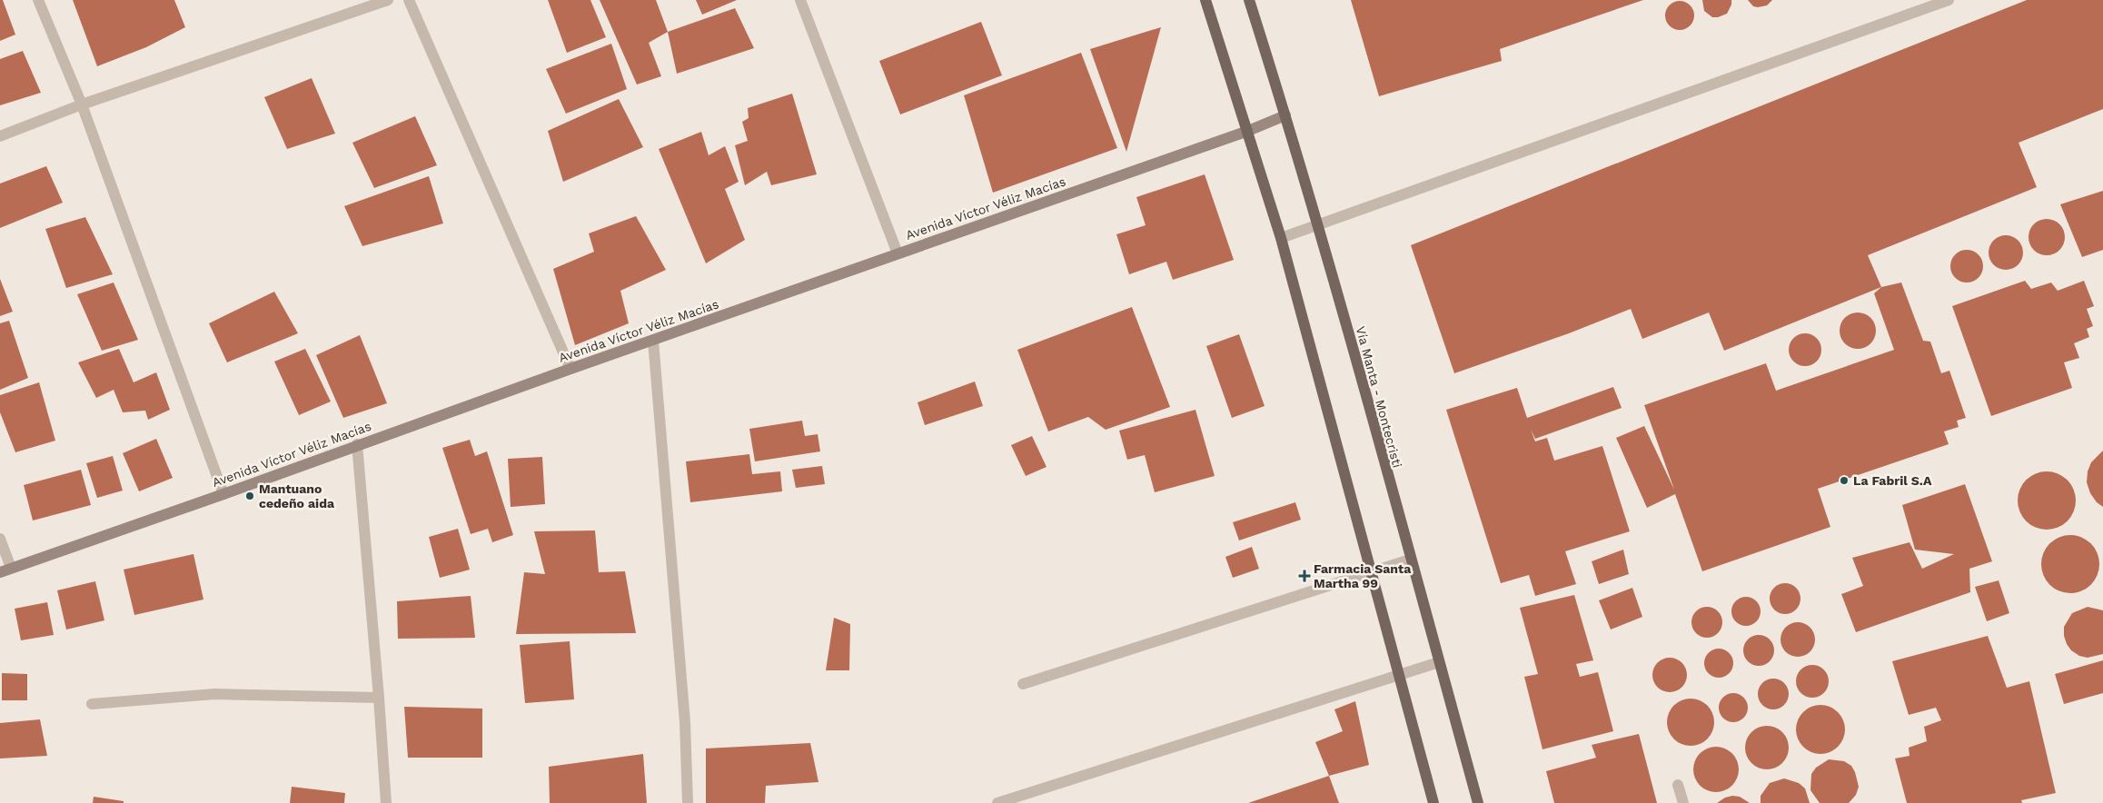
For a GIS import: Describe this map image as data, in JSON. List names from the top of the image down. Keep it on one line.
{"streets":{"main road":["Vía Manta - Montecristi"],"street":["Avenida Víctor Véliz Macías"]},"crossings":[["Avenida Víctor Véliz Macías","Vía Manta - Montecristi"]],"places":{"other":["La Fabril S.A","Mantuano cedeño aida"],"health":["Farmacia Santa Martha 99"]}}
